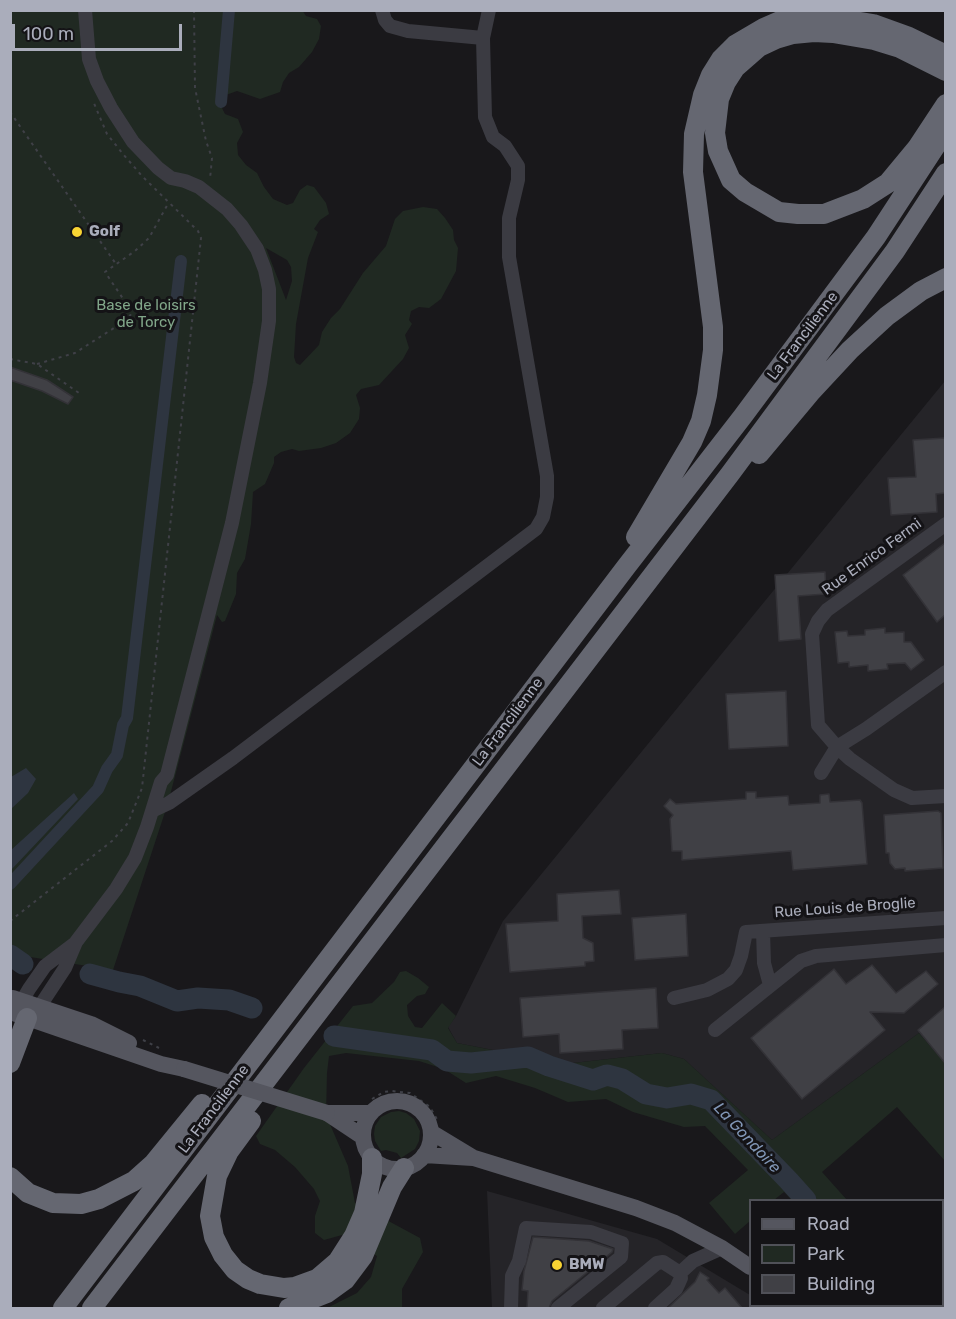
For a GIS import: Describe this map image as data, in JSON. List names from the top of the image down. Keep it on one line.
{"streets":{"highway":["La Francilienne"],"street":["Rue Enrico Fermi","Rue Louis de Broglie"]},"water":["La Gondoire"],"parks":["Base de loisirs de Torcy"],"places":["Golf","BMW"],"legend":["Road","Park","Building"],"scale_bar":"100 m"}
